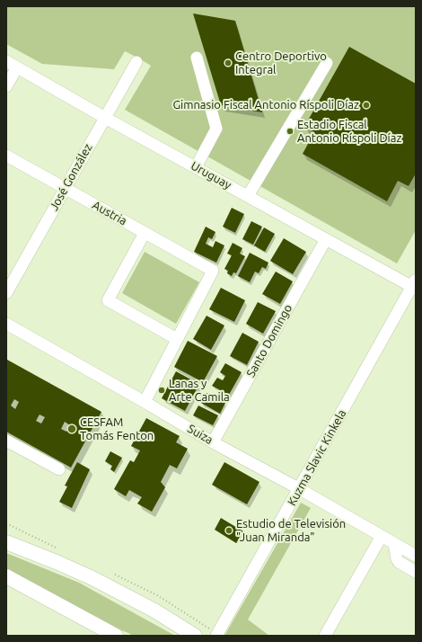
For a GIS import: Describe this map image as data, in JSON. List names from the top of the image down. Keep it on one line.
{"streets":{"street":["Uruguay","José González","Austria","Santo Domingo","Suiza","Kuzma Slavic Kinkela"]},"crossings":[["Uruguay","José González"],["Uruguay","Santo Domingo"],["Uruguay","Kuzma Slavic Kinkela"],["José González","Austria"],["Santo Domingo","Suiza"],["Suiza","Kuzma Slavic Kinkela"]],"places":["Centro Deportivo Integral","Gimnasio Fiscal Antonio Ríspoli Díaz","Estadio Fiscal Antonio Ríspoli Díaz","Lanas y Arte Camila","CESFAM Tomás Fenton","Estudio de Televisión \"Juan Miranda\""]}
